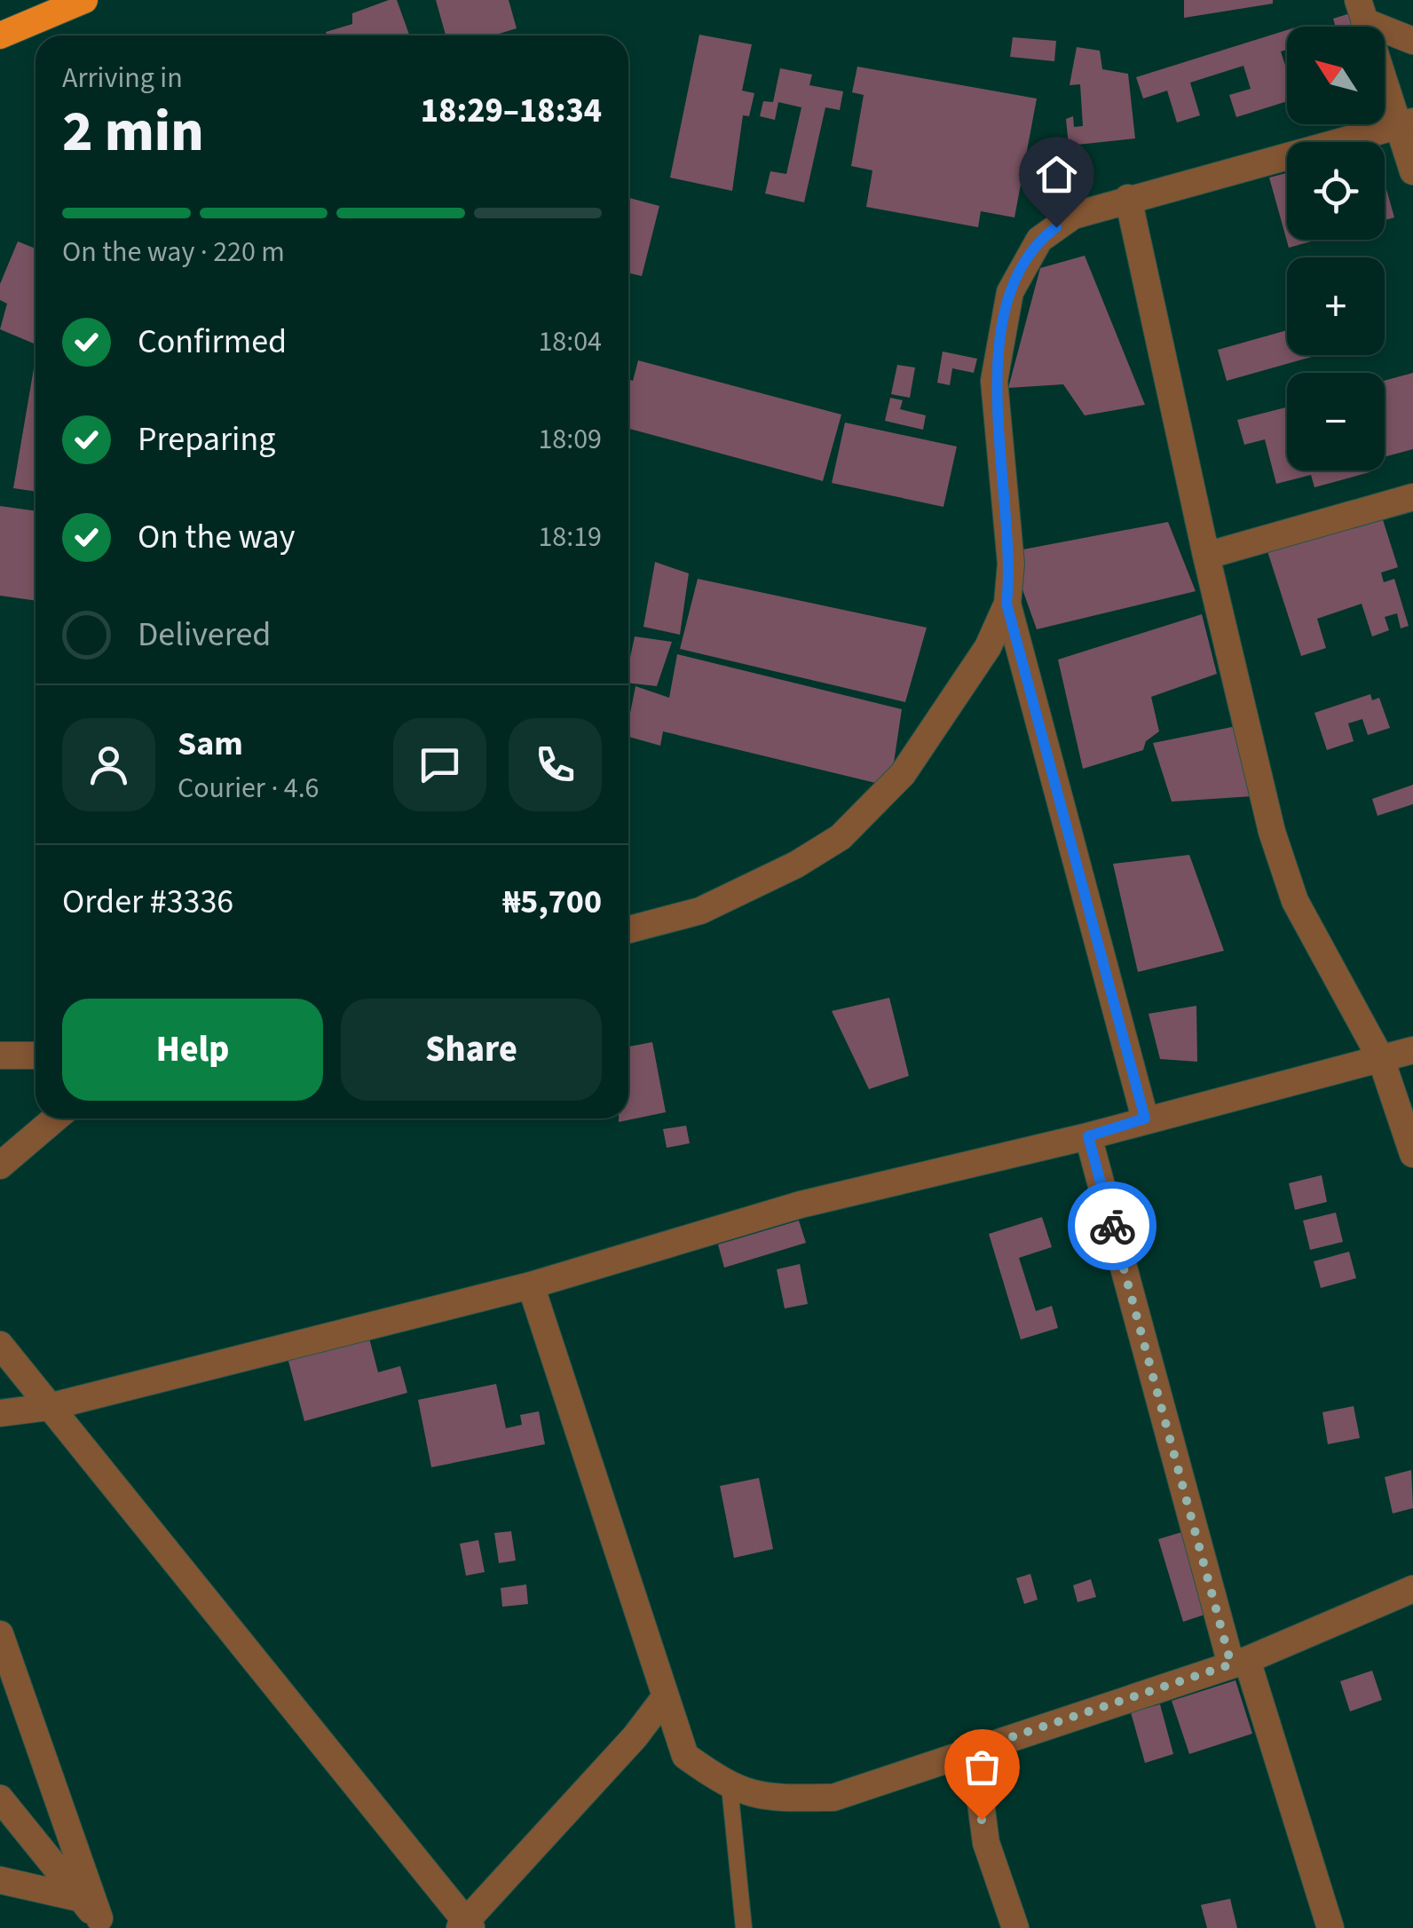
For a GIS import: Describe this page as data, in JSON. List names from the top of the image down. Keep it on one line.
{"north":"top left","page":{"map_buttons":["+","−"],"heading":["2 min","Arriving in","18:29–18:34"],"panel":["Sam","Courier · 4.6","Order #3336","₦5,700"],"bar":"On the way · 220 m","list":[["Confirmed","18:04"],["Preparing","18:09"],["On the way","18:19"],"Delivered"],"buttons":["Help","Share"]}}
